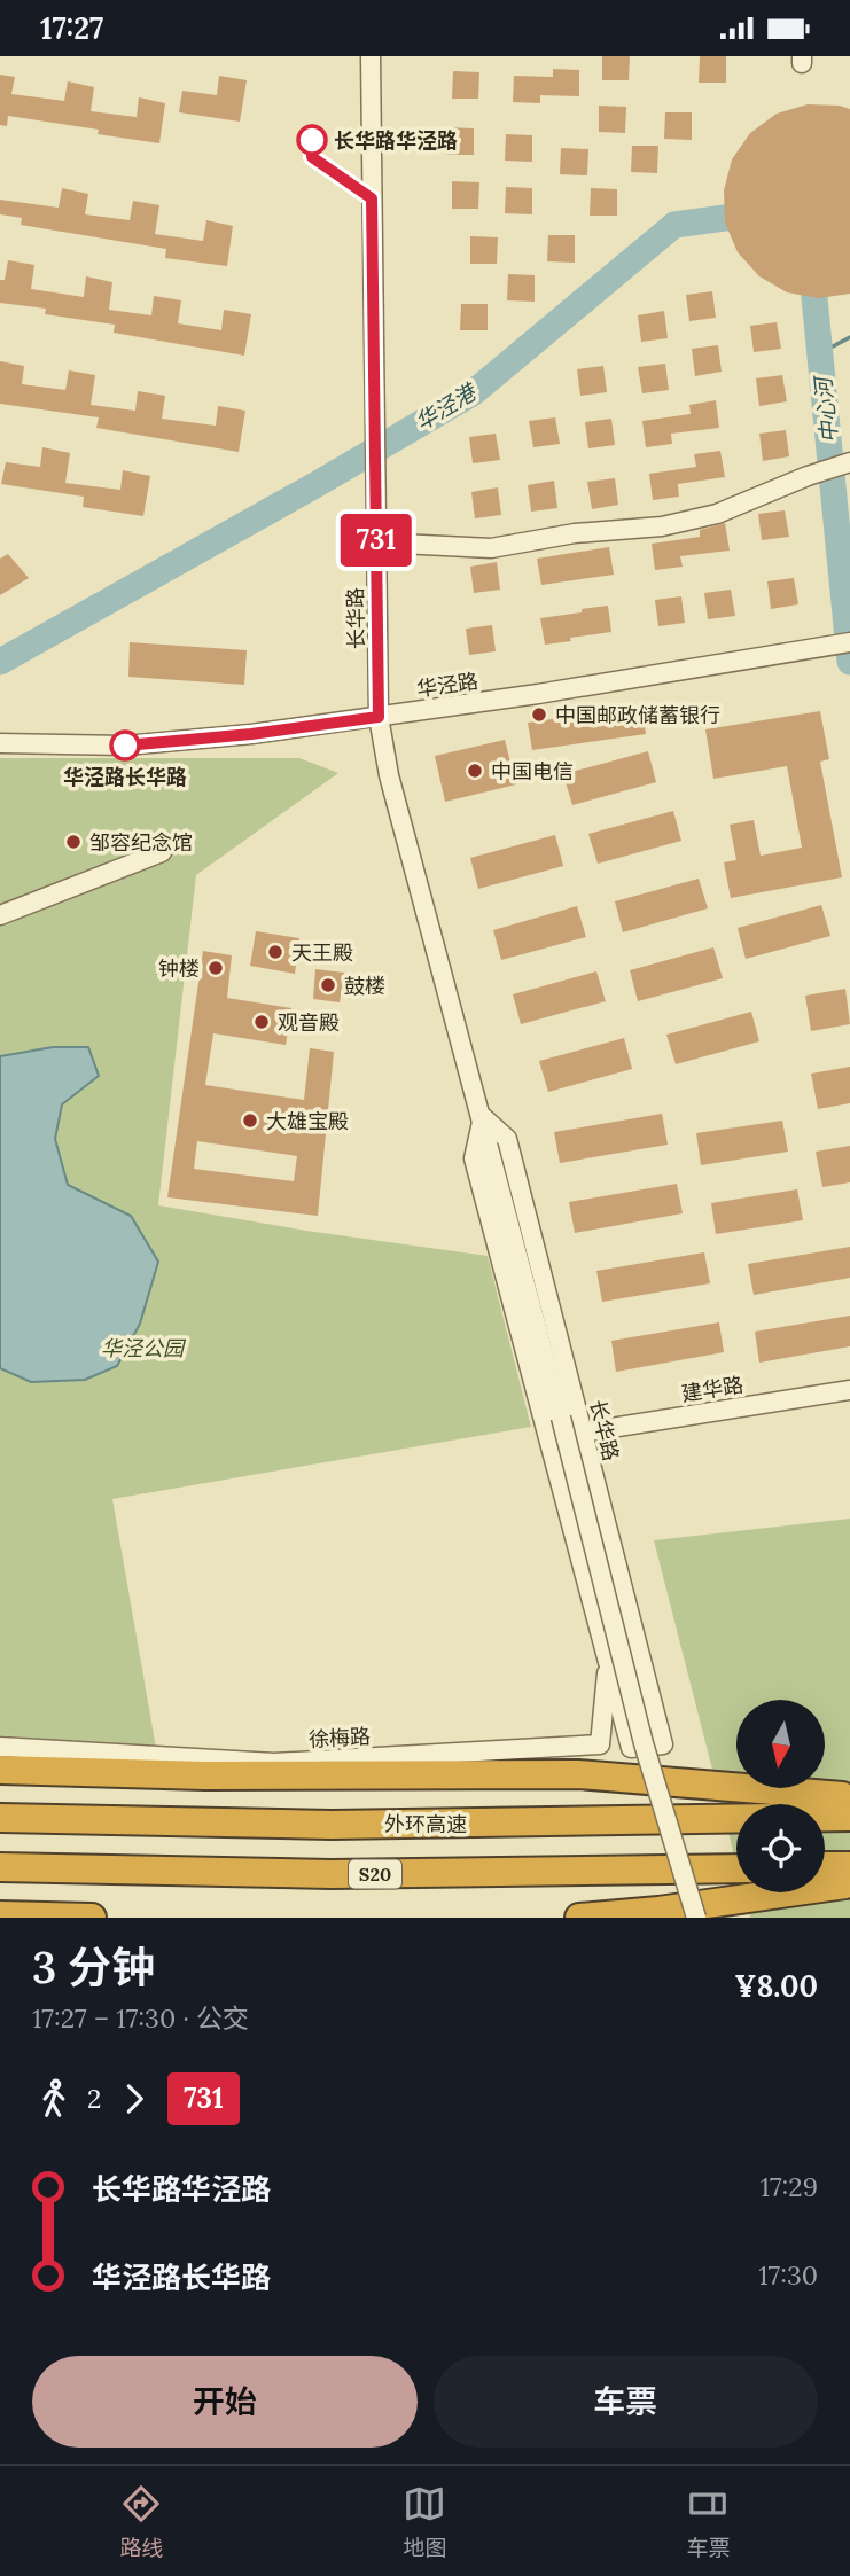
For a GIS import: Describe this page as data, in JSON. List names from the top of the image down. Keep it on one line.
{"streets":{"highway":["外环高速","S20"],"street":["长华路","华泾路","建华路","徐梅路"]},"crossings":[["长华路","华泾路"],["长华路","建华路"],["长华路","徐梅路"]],"water":["华泾港","中心河"],"parks":["华泾公园"],"places":["长华路华泾路","中国邮政储蓄银行","华泾路长华路","中国电信","邹容纪念馆","天王殿","钟楼","鼓楼","观音殿","大雄宝殿"],"lines":["bus line 731"],"north":"bottom","page":{"status":"17:27","on_map":"731","heading":["3 分钟","17:27 – 17:30 · 公交","¥8.00"],"legs":["2","731"],"list":[{"name":"长华路华泾路","value":"17:29"},{"name":"华泾路长华路","value":"17:30"}],"buttons":["开始","车票"],"tabs":["路线","地图","车票"]}}
